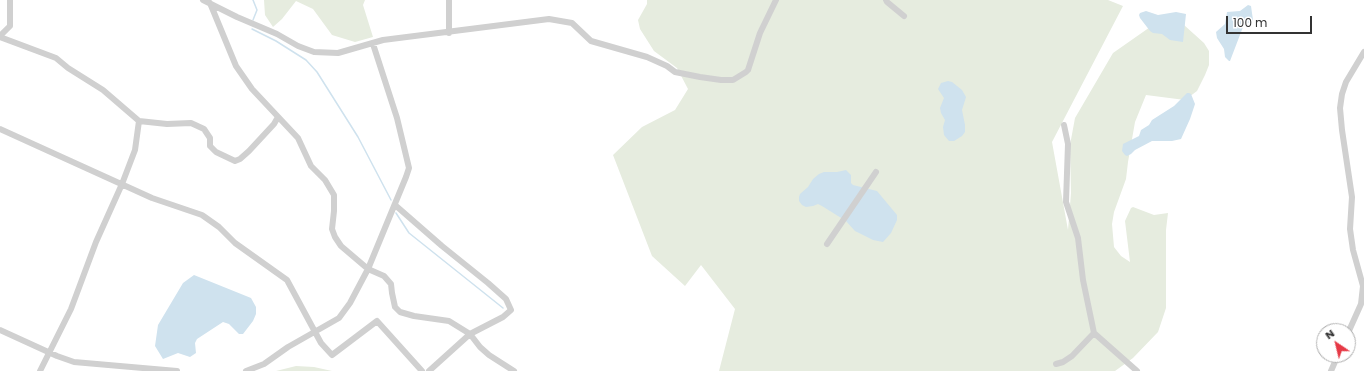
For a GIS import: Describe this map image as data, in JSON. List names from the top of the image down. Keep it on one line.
{"scale_bar":"100 m","north":"top left"}
